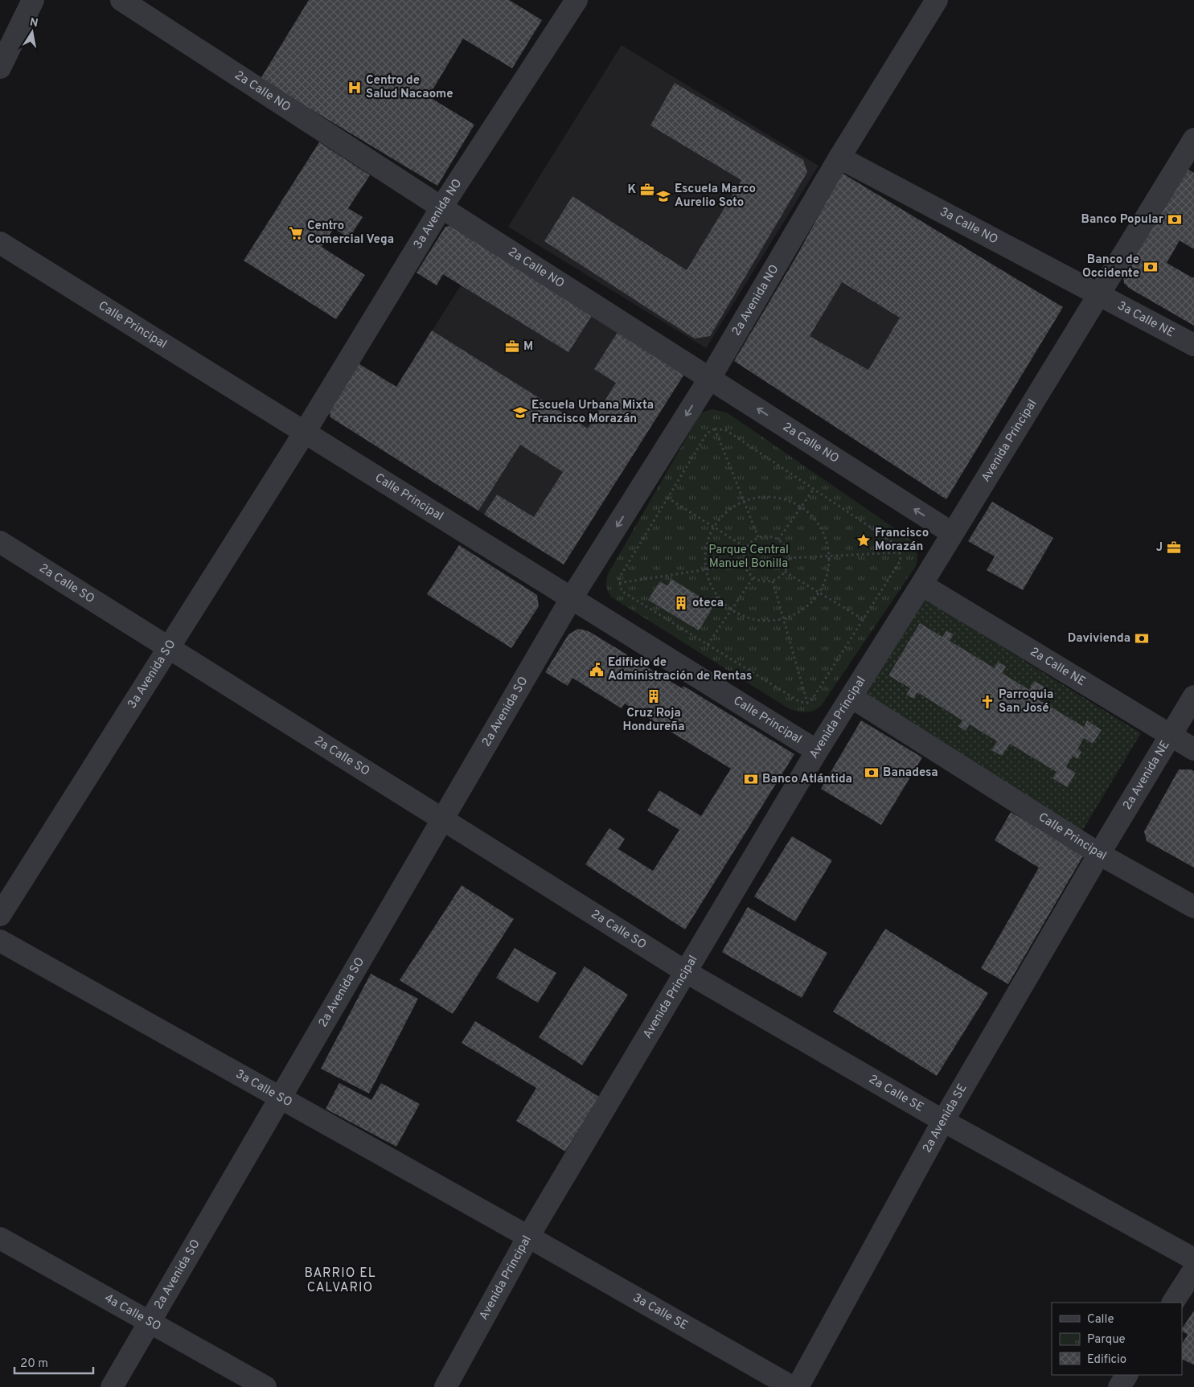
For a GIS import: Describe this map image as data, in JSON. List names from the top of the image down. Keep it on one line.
{"streets":{"street":["2a Calle NO","3a Avenida NO","3a Calle NO","2a Avenida NO","3a Calle NE","Calle Principal","Avenida Principal","2a Calle SO","2a Calle NE","3a Avenida SO","2a Avenida SO","2a Avenida NE","3a Calle SO","2a Calle SE","2a Avenida SE","4a Calle SO","3a Calle SE"]},"crossings":[["2a Calle NO","3a Avenida NO"],["2a Calle NO","2a Avenida NO"],["2a Calle NO","Avenida Principal"],["3a Avenida NO","Calle Principal"],["3a Avenida NO","3a Avenida SO"],["3a Calle NO","2a Avenida NO"],["3a Calle NO","3a Calle NE"],["3a Calle NO","Avenida Principal"],["2a Avenida NO","Calle Principal"],["2a Avenida NO","2a Avenida SO"],["3a Calle NE","Avenida Principal"],["Calle Principal","Avenida Principal"],["Calle Principal","3a Avenida SO"],["Calle Principal","2a Avenida SO"],["Calle Principal","2a Avenida NE"],["Calle Principal","2a Avenida SE"],["Avenida Principal","2a Calle SO"],["Avenida Principal","2a Calle NE"],["Avenida Principal","3a Calle SO"],["Avenida Principal","2a Calle SE"],["Avenida Principal","3a Calle SE"],["2a Calle SO","3a Avenida SO"],["2a Calle SO","2a Avenida SO"],["2a Calle SO","2a Calle SE"],["2a Calle NE","2a Avenida NE"],["2a Avenida SO","3a Calle SO"],["2a Avenida SO","4a Calle SO"],["2a Avenida NE","2a Avenida SE"],["3a Calle SO","3a Calle SE"],["2a Calle SE","2a Avenida SE"]],"one_way":["2a Avenida NO"],"districts":["BARRIO EL CALVARIO"],"parks":["Parque Central Manuel Bonilla"],"places":{"hospital":["Centro de Salud Nacaome"],"office":["K","M","J"],"school or university":["Escuela Marco Aurelio Soto","Escuela Urbana Mixta Francisco Morazán"],"bank":["Banco Popular","Banco de Occidente","Davivienda","Banadesa","Banco Atlántida"],"supermarket":["Centro Comercial Vega"],"place":["Francisco Morazán"],"building":["oteca","Cruz Roja Hondureña"],"public building":["Edificio de Administración de Rentas"],"church":["Parroquia San José"]},"legend":["Calle","Parque","Edificio"],"scale_bar":"20 m","north":"top"}
